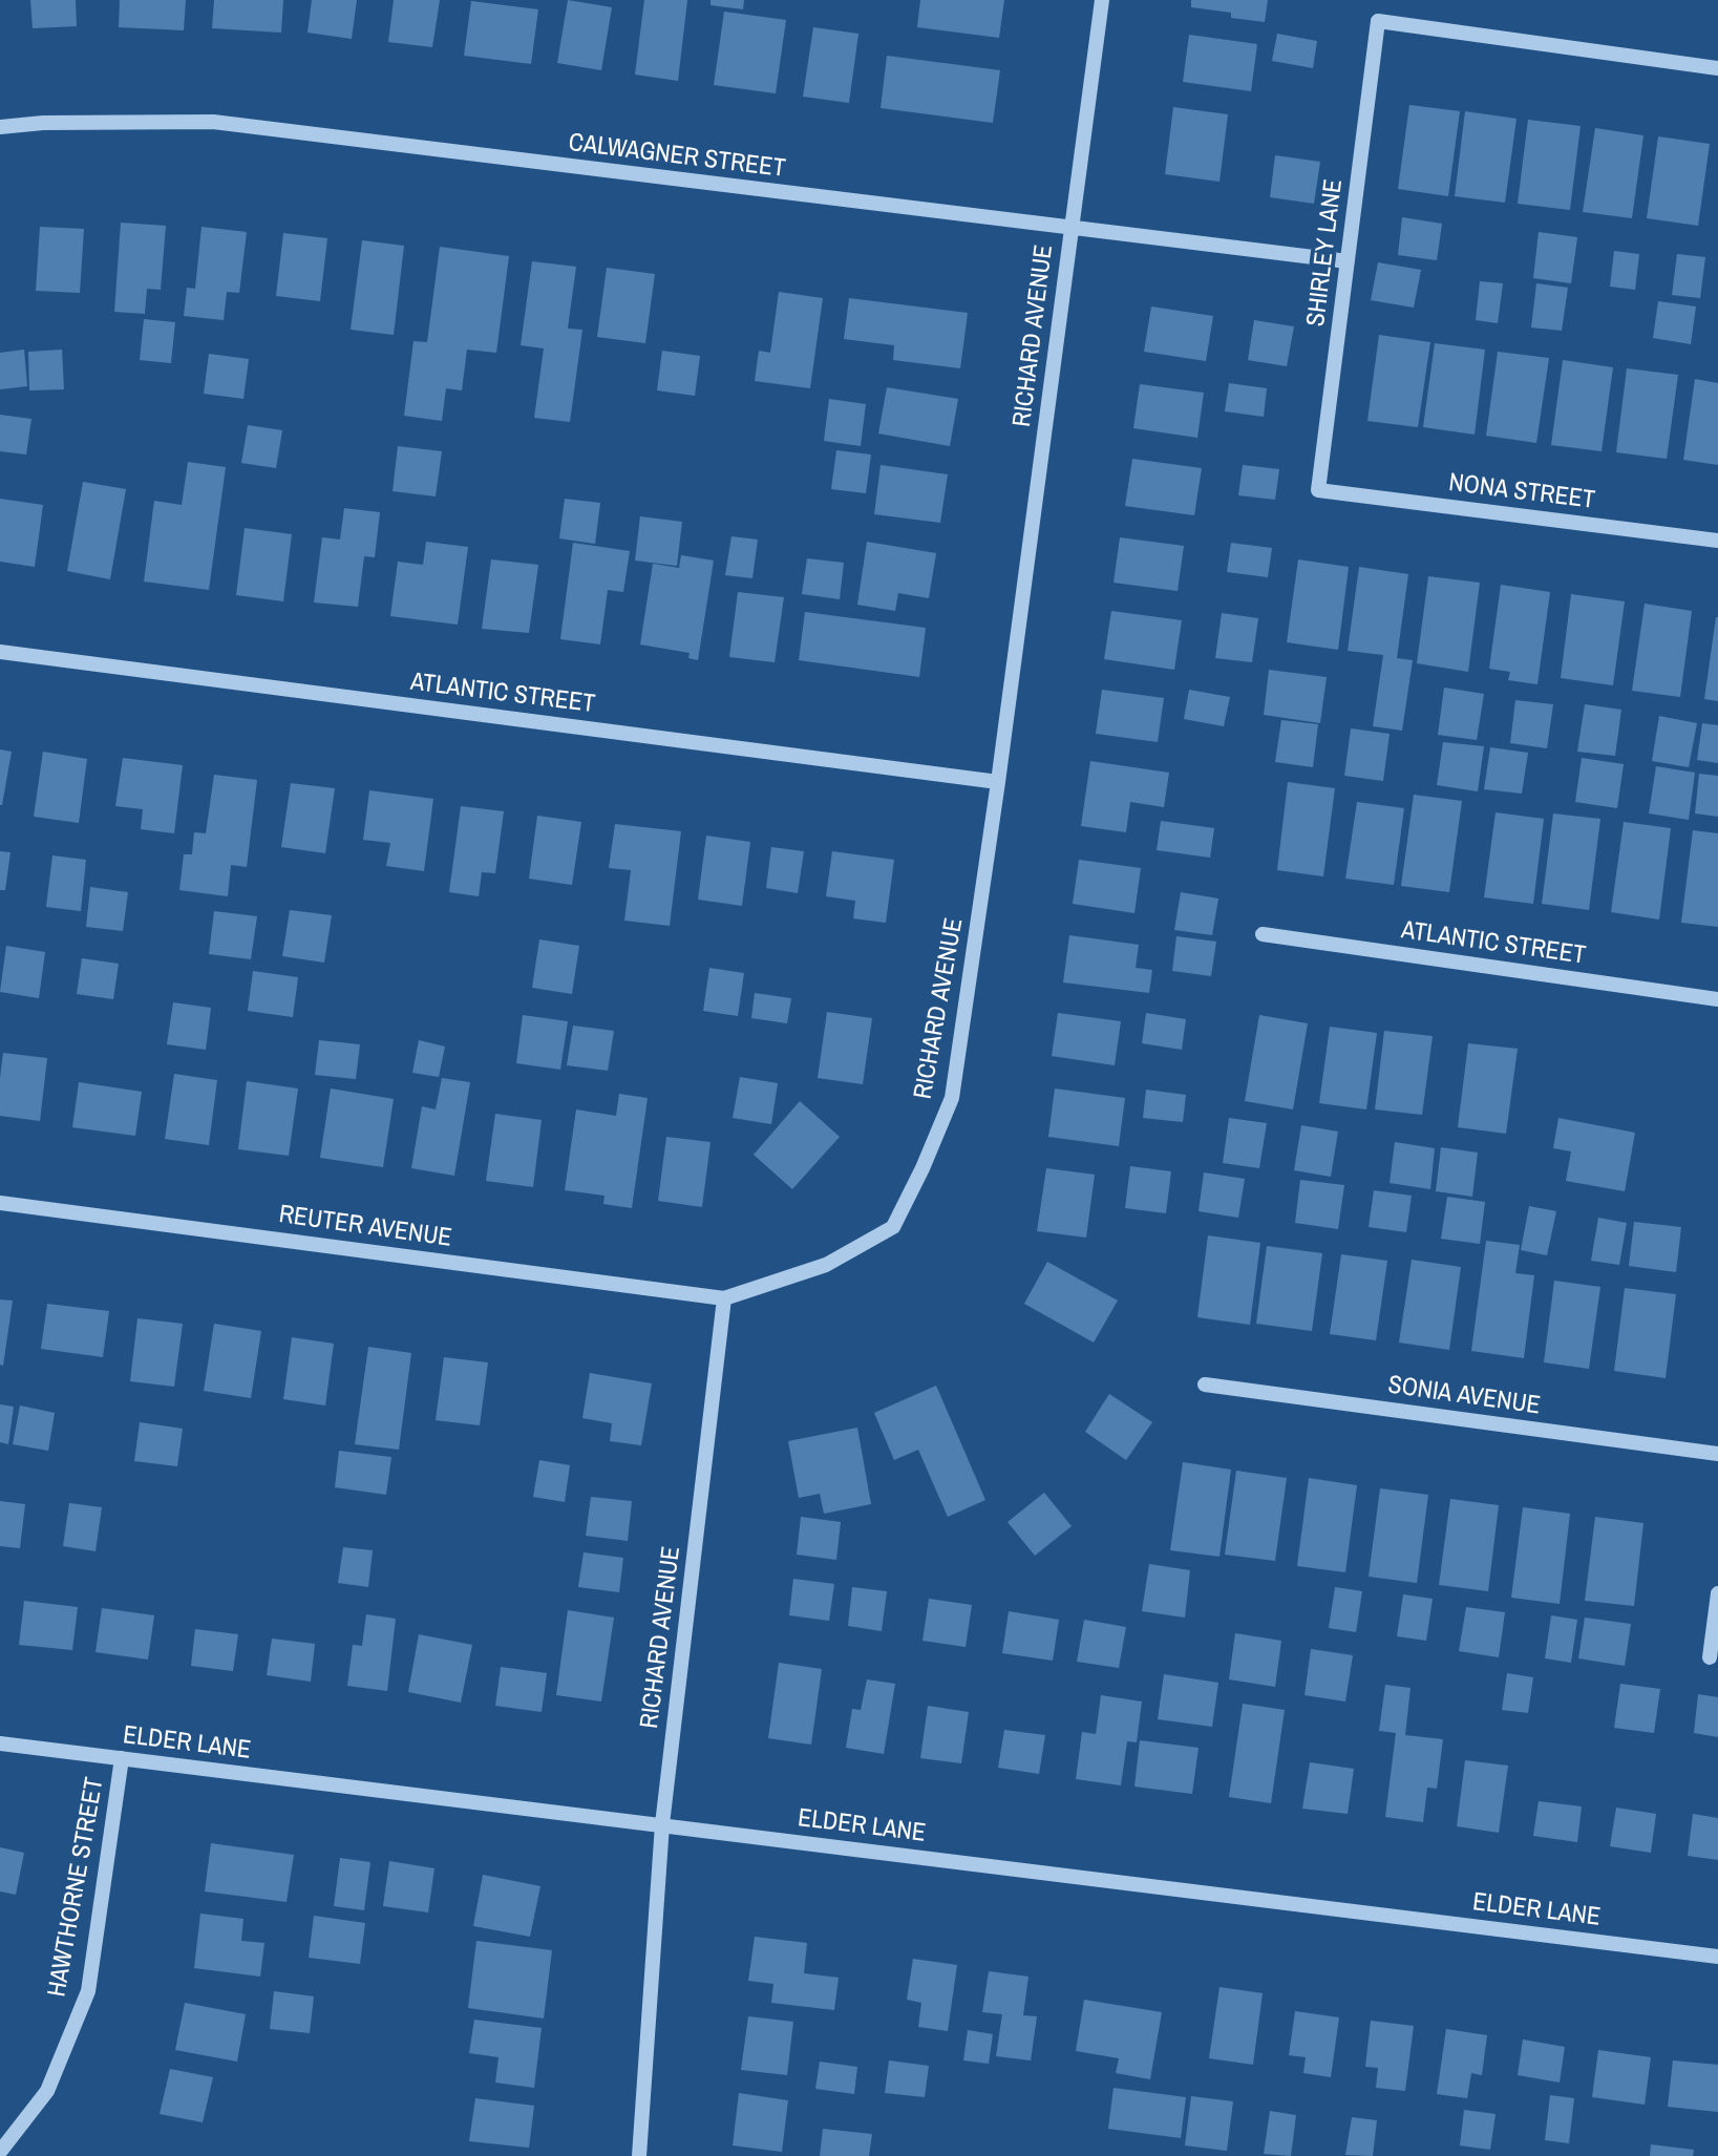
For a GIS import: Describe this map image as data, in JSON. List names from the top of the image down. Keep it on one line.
{"streets":{"street":["CALWAGNER STREET","SHIRLEY LANE","RICHARD AVENUE","NONA STREET","ATLANTIC STREET","REUTER AVENUE","SONIA AVENUE","ELDER LANE","HAWTHORNE STREET"]},"crossings":[["CALWAGNER STREET","SHIRLEY LANE"],["CALWAGNER STREET","RICHARD AVENUE"],["SHIRLEY LANE","NONA STREET"],["RICHARD AVENUE","ATLANTIC STREET"],["RICHARD AVENUE","REUTER AVENUE"],["RICHARD AVENUE","ELDER LANE"],["ELDER LANE","HAWTHORNE STREET"]]}
